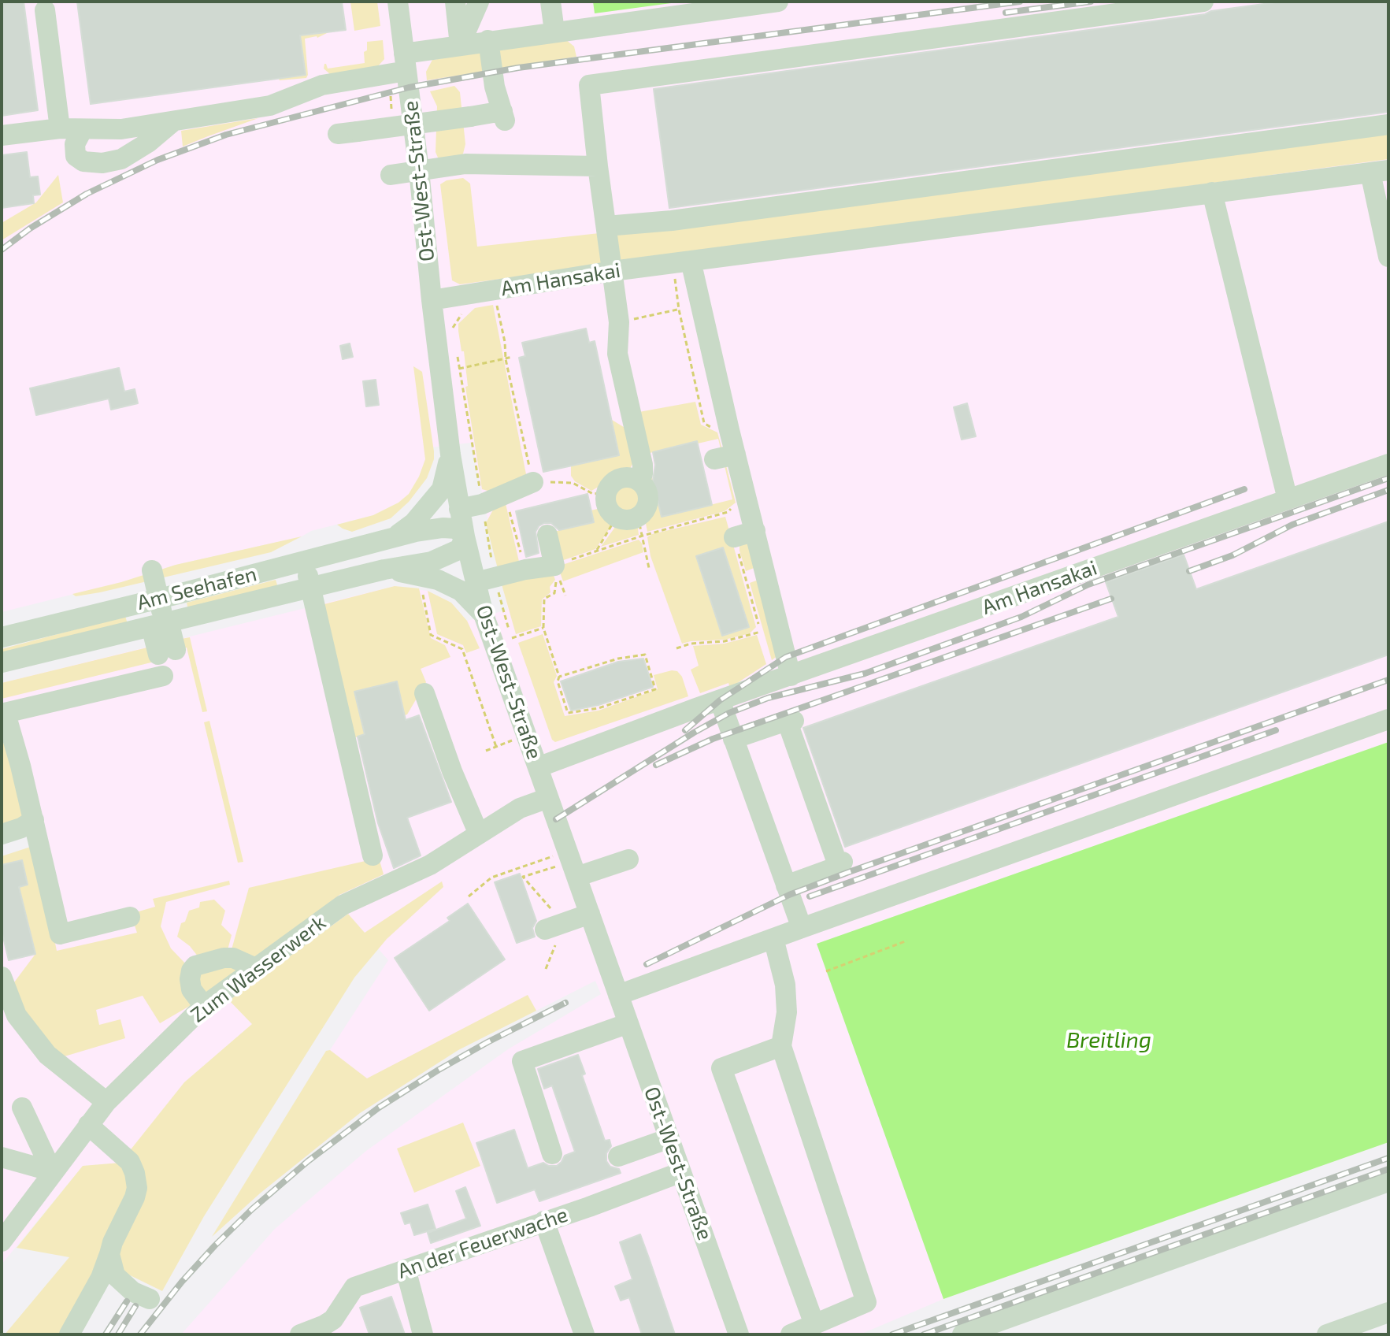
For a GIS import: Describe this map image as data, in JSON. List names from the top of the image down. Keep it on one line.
{"streets":{"street":["Ost-West-Straße","Am Hansakai","Am Seehafen","Zum Wasserwerk","An der Feuerwache"]},"crossings":[["Ost-West-Straße","Am Hansakai"],["Ost-West-Straße","Am Seehafen"],["Ost-West-Straße","Zum Wasserwerk"],["Ost-West-Straße","An der Feuerwache"]],"water":["Breitling"]}
